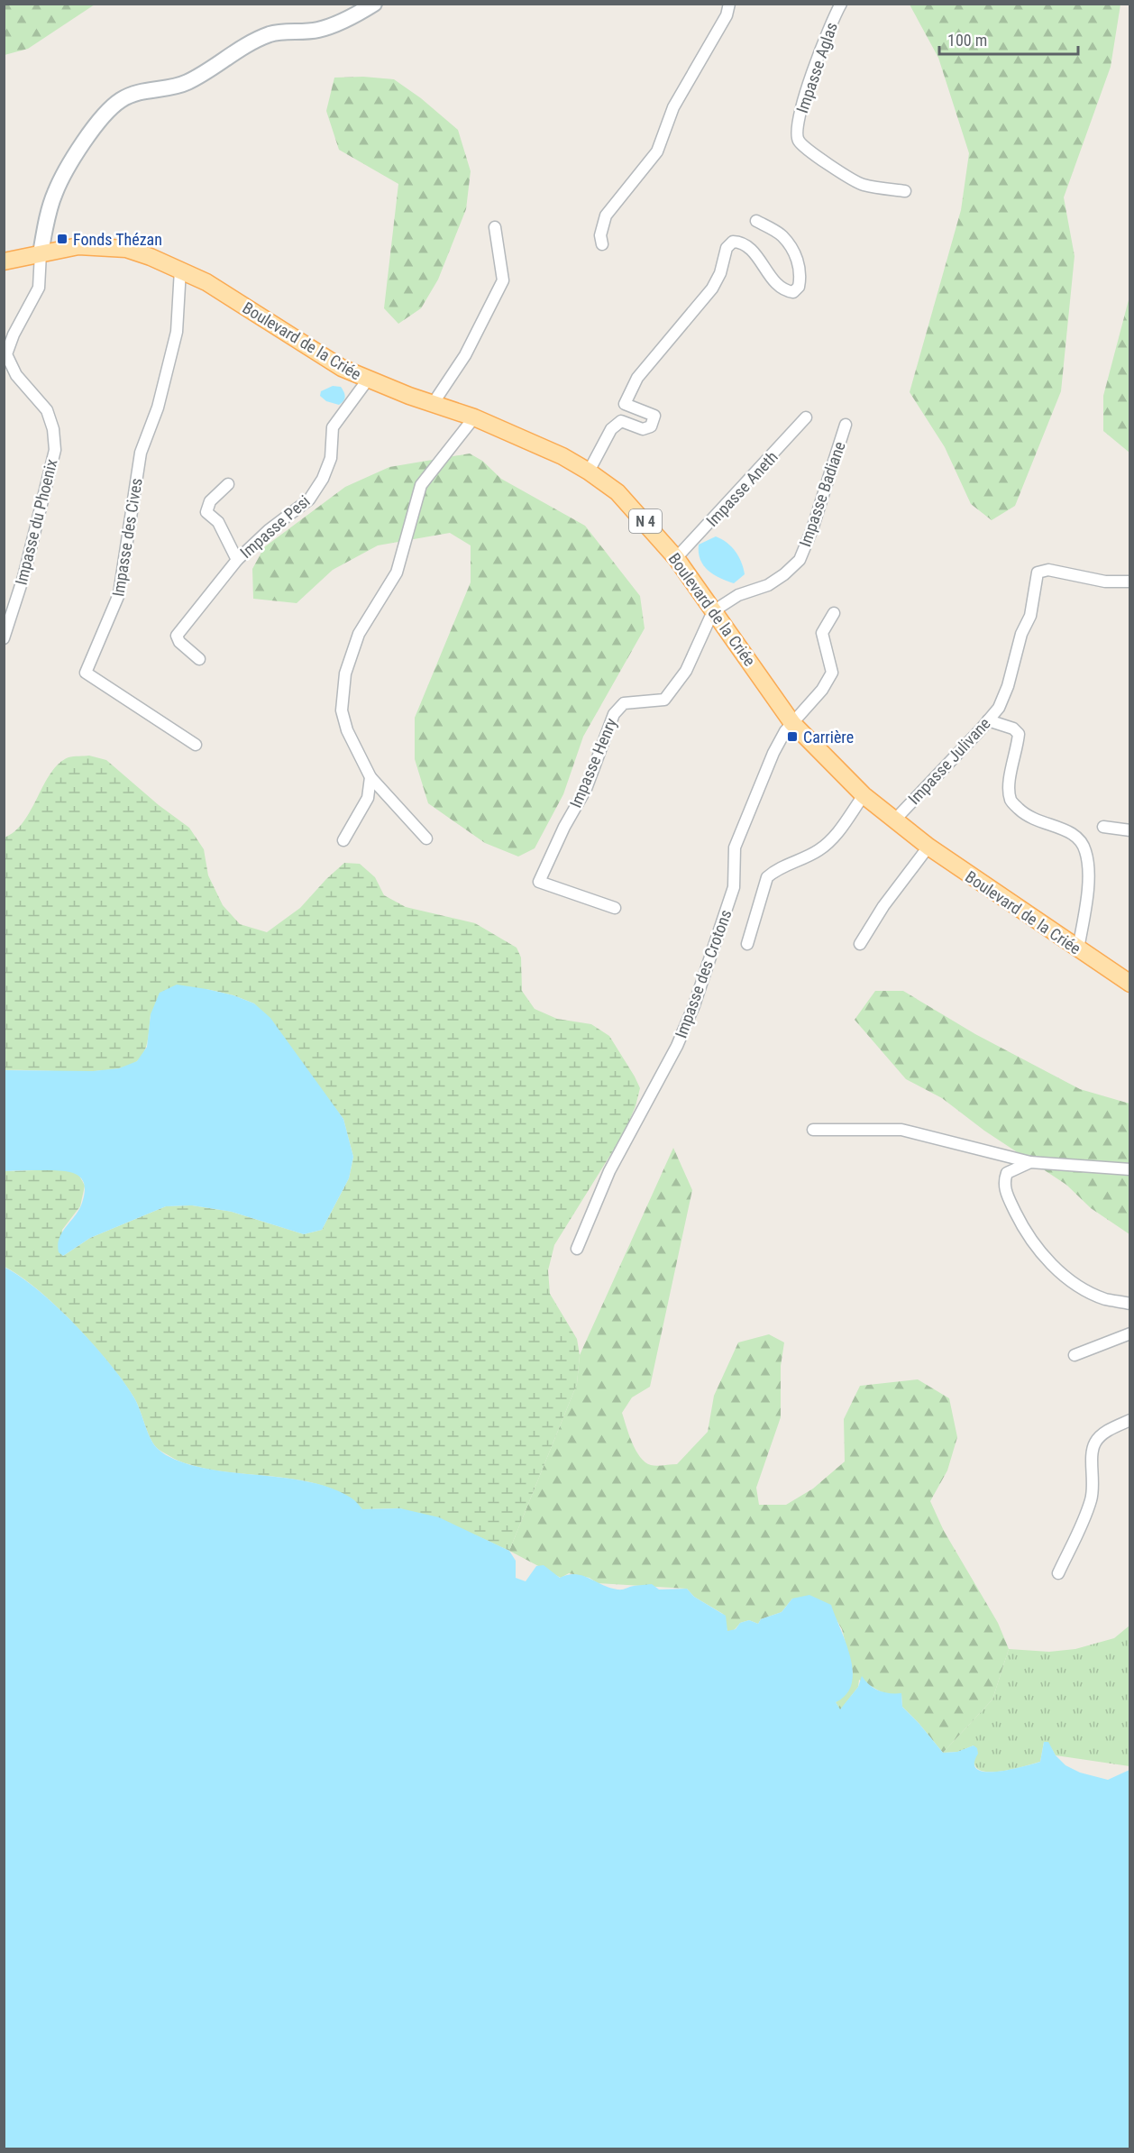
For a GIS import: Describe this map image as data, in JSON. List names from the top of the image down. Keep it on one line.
{"streets":{"main road":["Boulevard de la Criée","N 4"],"street":["Impasse Aglas","Impasse Aneth","Impasse Badiane","Impasse du Phoenix","Impasse Pesi","Impasse des Cives","Impasse Julivane","Impasse Henry","Impasse des Crotons"]},"crossings":[["Boulevard de la Criée","Impasse Aneth"],["Boulevard de la Criée","Impasse Badiane"],["Boulevard de la Criée","Impasse du Phoenix"],["Boulevard de la Criée","Impasse Pesi"],["Boulevard de la Criée","Impasse des Cives"],["Boulevard de la Criée","Impasse Julivane"],["Boulevard de la Criée","Impasse Henry"],["Boulevard de la Criée","Impasse des Crotons"],["Impasse Badiane","Impasse Henry"]],"places":{"transit":["Fonds Thézan","Carrière"]},"scale_bar":"100 m"}
